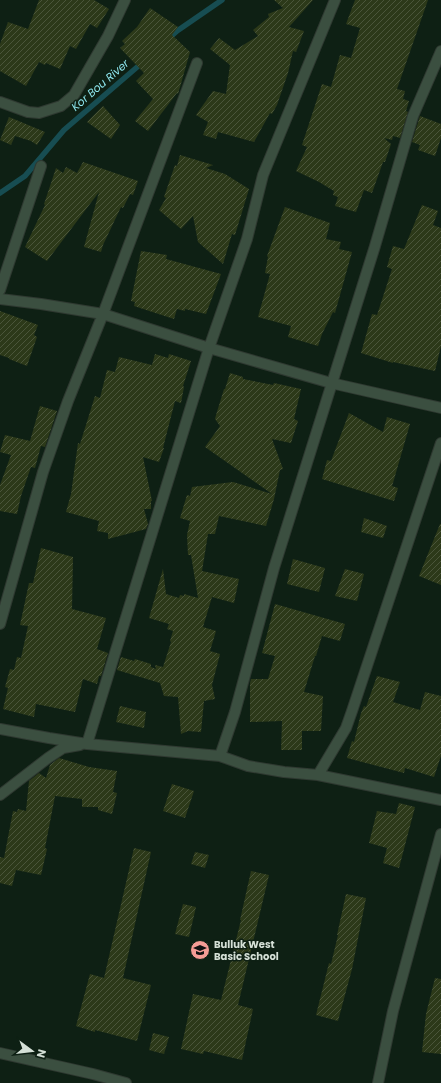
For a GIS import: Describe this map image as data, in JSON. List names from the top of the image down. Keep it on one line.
{"water":["Kor Bou River"],"places":{"school or university":["Bulluk West Basic School"]},"north":"right"}
